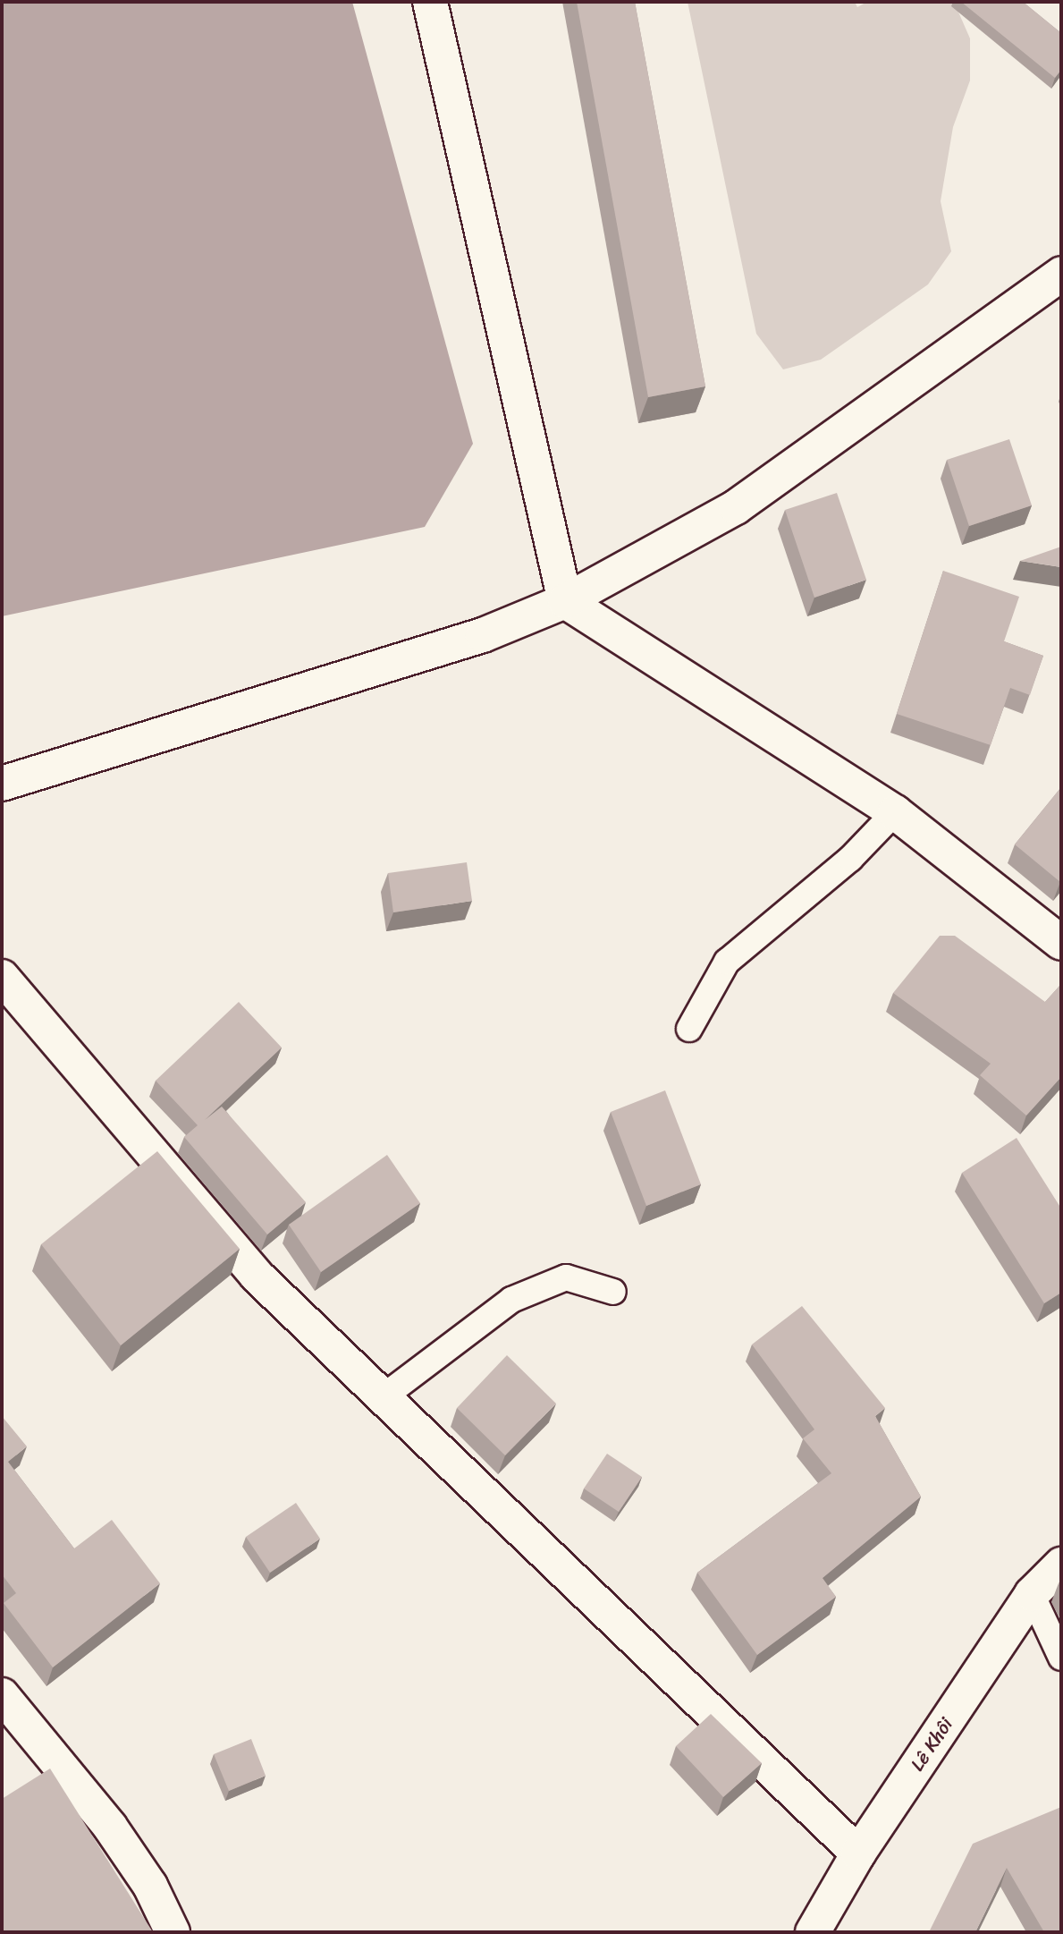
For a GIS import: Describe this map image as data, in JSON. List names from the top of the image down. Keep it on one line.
{"streets":{"street":["Lê Khôi"]}}
